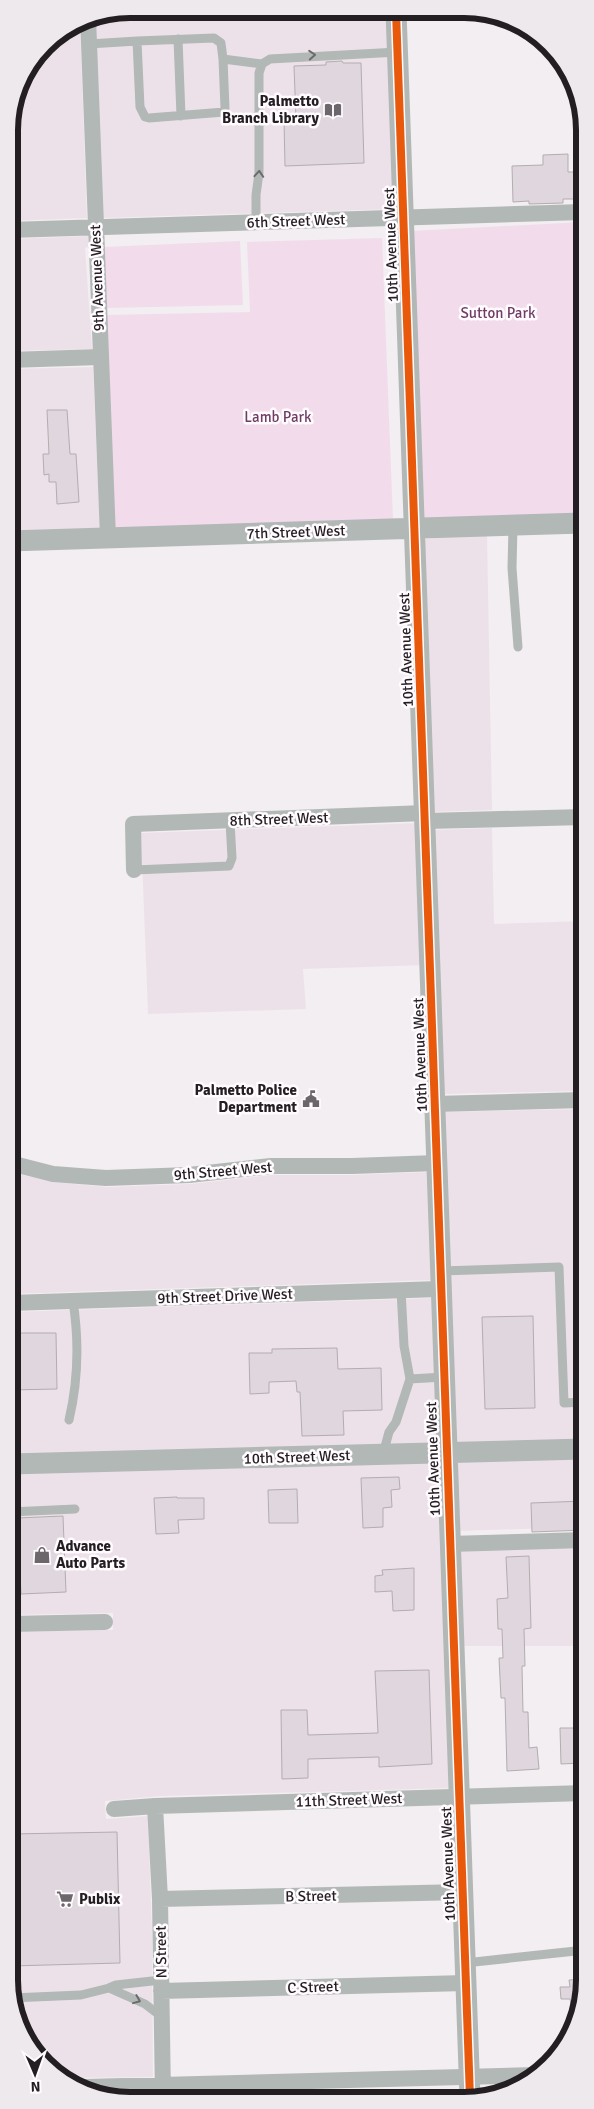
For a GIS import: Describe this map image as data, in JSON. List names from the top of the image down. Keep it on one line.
{"streets":{"street":["6th Street West","10th Avenue West","9th Avenue West","7th Street West","8th Street West","9th Street West","9th Street Drive West","10th Street West","11th Street West","B Street","N Street","C Street"]},"crossings":[["6th Street West","10th Avenue West"],["6th Street West","9th Avenue West"],["10th Avenue West","7th Street West"],["10th Avenue West","8th Street West"],["10th Avenue West","9th Street West"],["10th Avenue West","9th Street Drive West"],["10th Avenue West","10th Street West"],["10th Avenue West","11th Street West"],["10th Avenue West","B Street"],["10th Avenue West","C Street"],["9th Avenue West","7th Street West"],["11th Street West","N Street"],["B Street","N Street"],["N Street","C Street"]],"parks":["Sutton Park","Lamb Park"],"places":{"library":["Palmetto Branch Library"],"public building":["Palmetto Police Department"],"shop":["Advance Auto Parts"],"supermarket":["Publix"]},"north":"bottom"}
